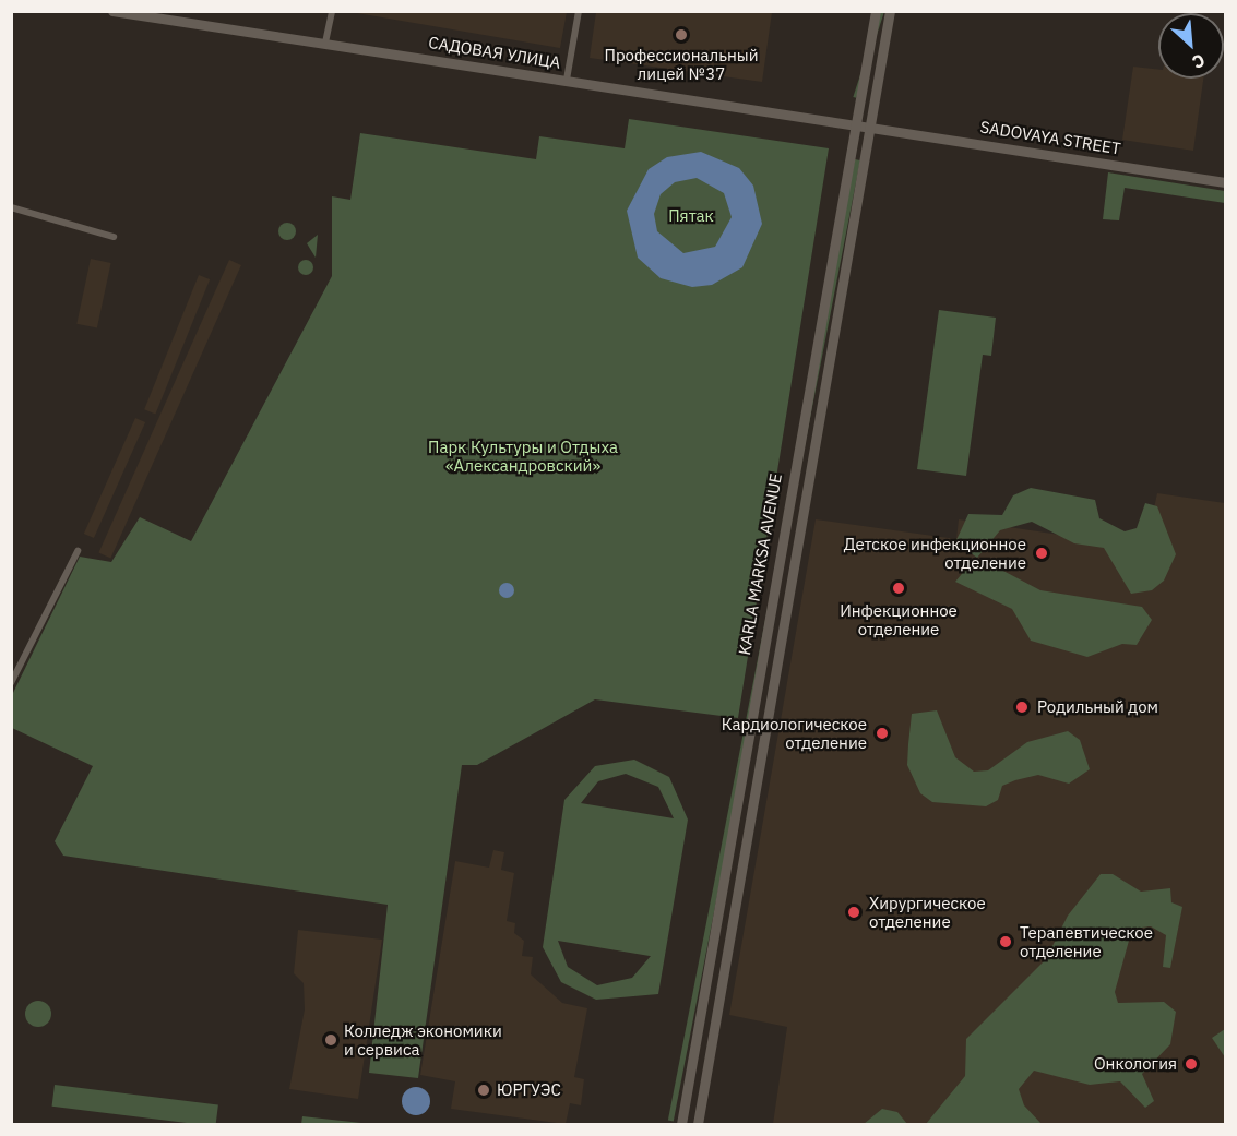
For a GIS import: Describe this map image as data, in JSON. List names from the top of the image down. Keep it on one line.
{"streets":{"main road":["САДОВАЯ УЛИЦА","SADOVAYA STREET","KARLA MARKSA AVENUE"]},"crossings":[["САДОВАЯ УЛИЦА","SADOVAYA STREET"],["САДОВАЯ УЛИЦА","KARLA MARKSA AVENUE"]],"parks":["Пятак","Парк Культуры и Отдыха «Александровский»"],"places":["Профессиональный лицей №37","Детское инфекционное отделение","Инфекционное отделение","Родильный дом","Кардиологическое отделение","Хирургическое отделение","Терапевтическое отделение","Колледж экономики и сервиса","Онкология","ЮРГУЭС"],"north":"bottom right"}
